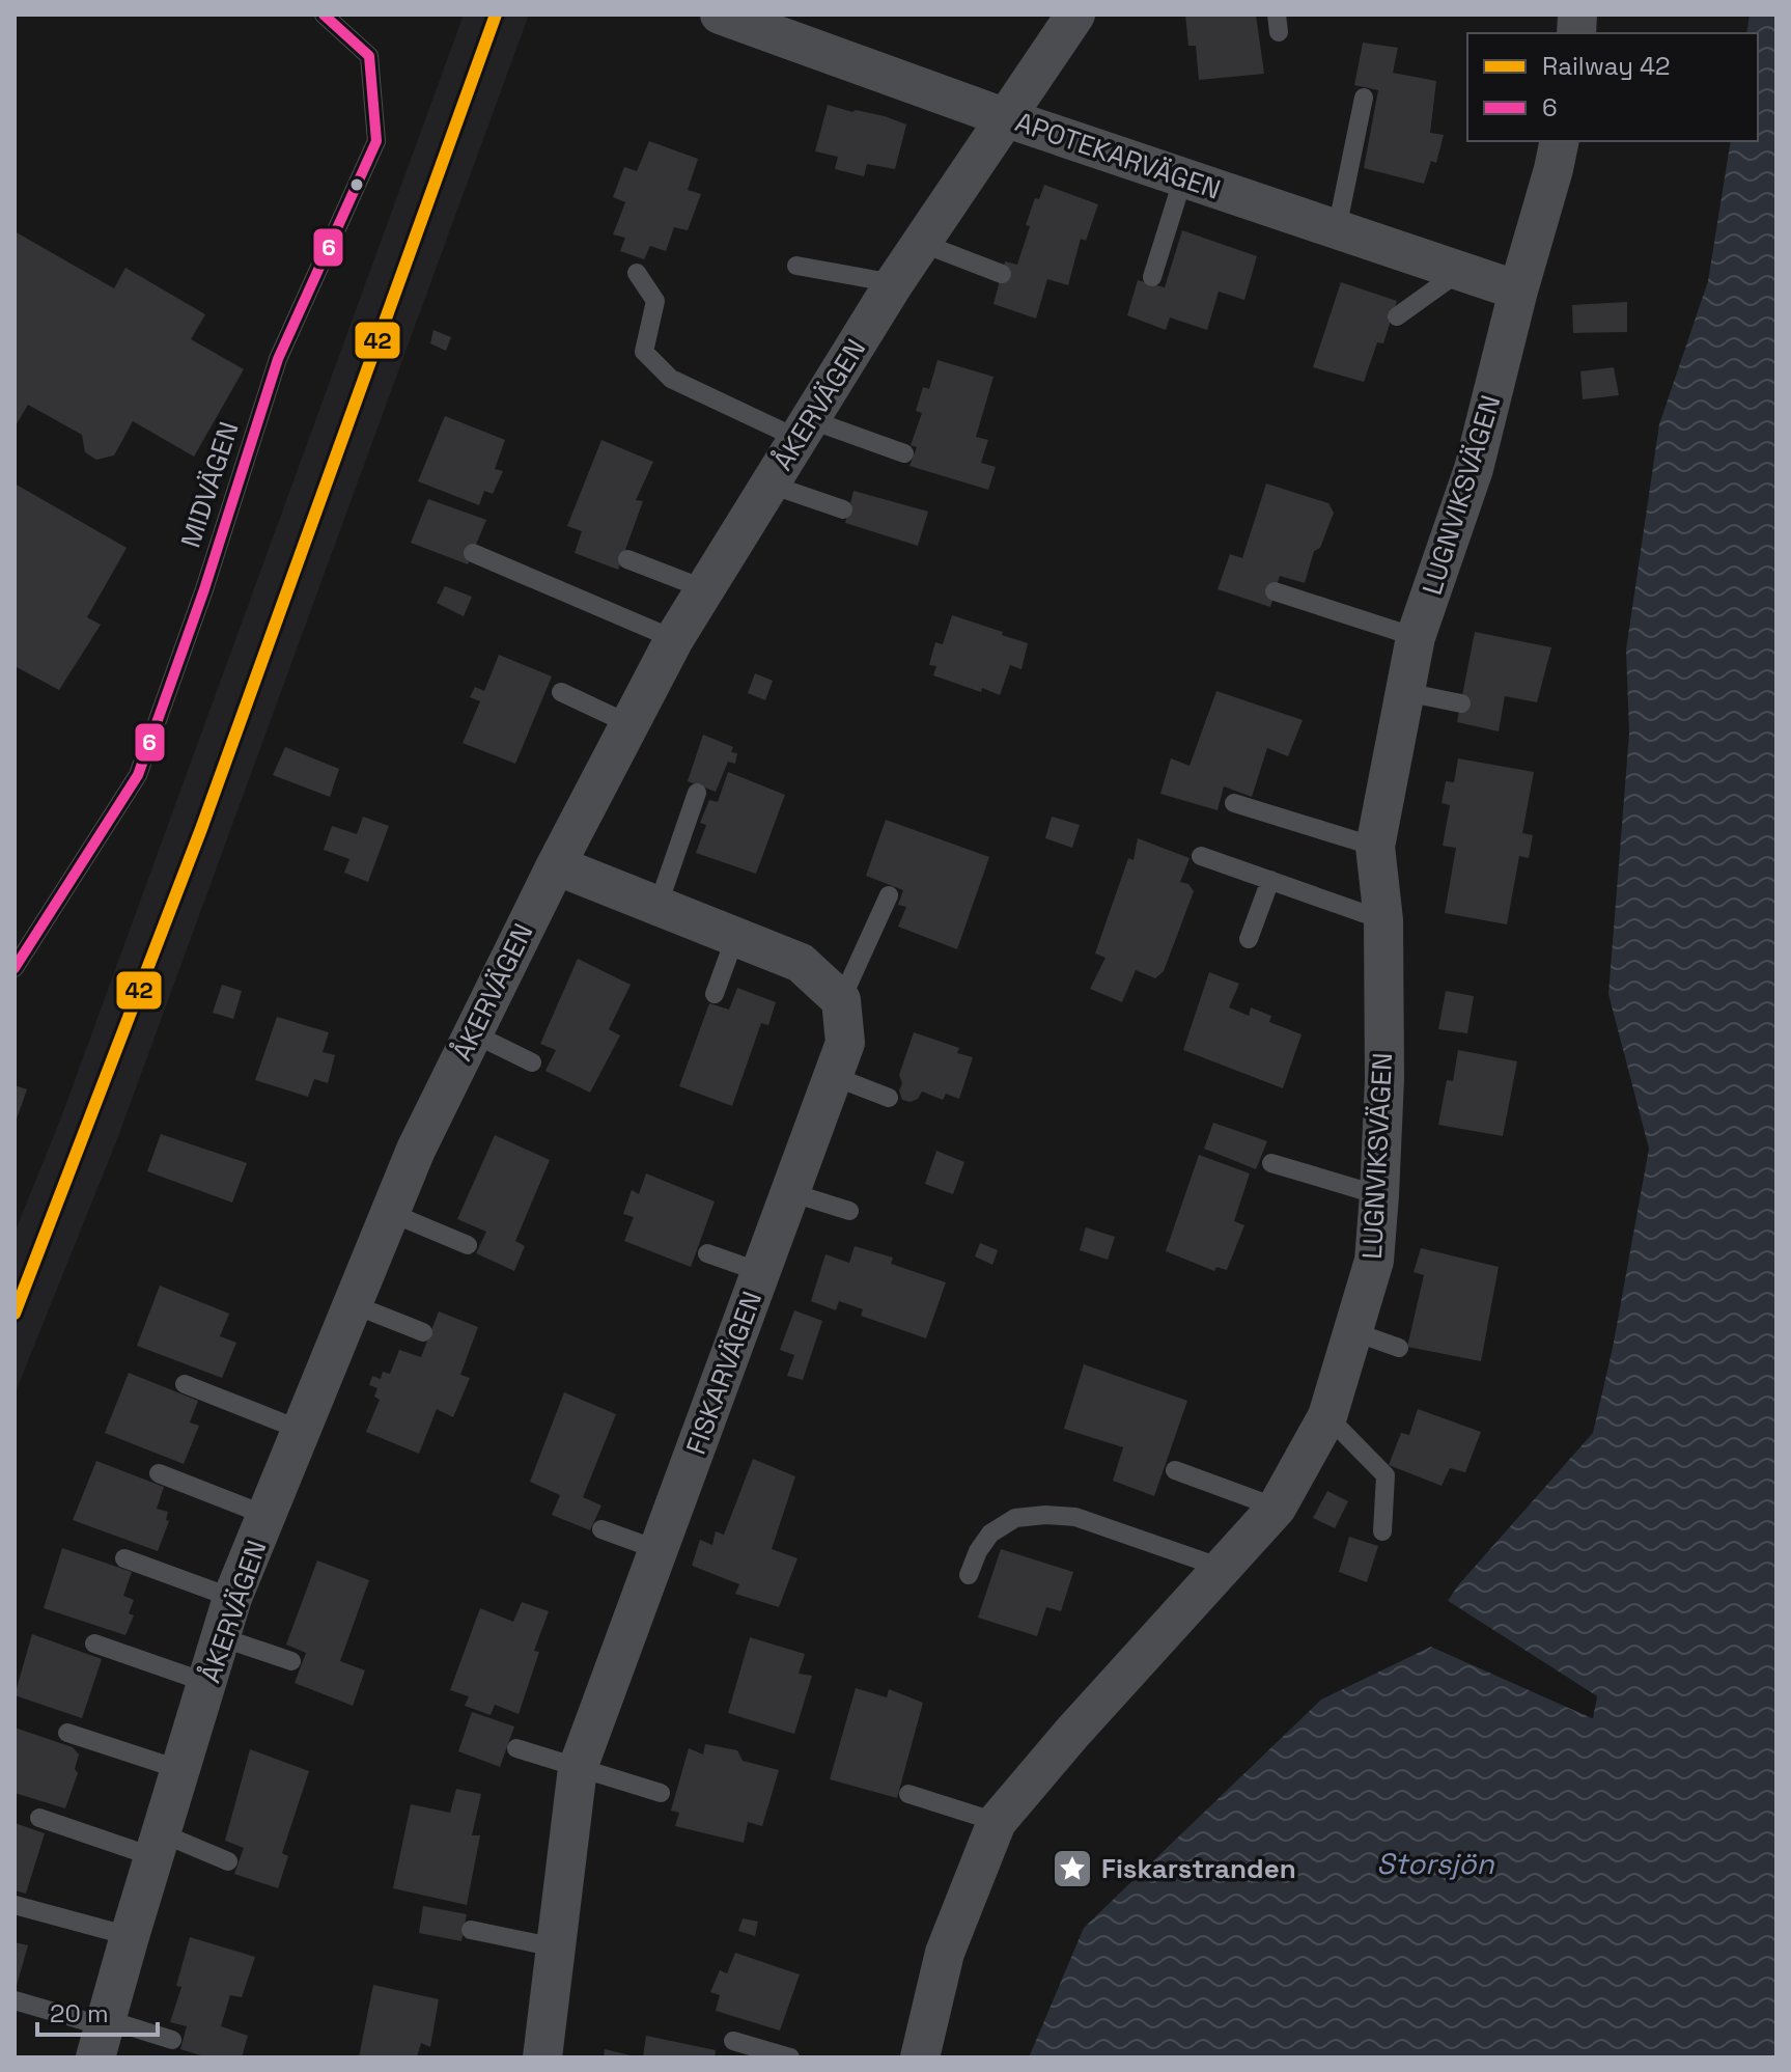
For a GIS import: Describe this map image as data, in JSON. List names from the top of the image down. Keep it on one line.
{"streets":{"street":["APOTEKARVÄGEN","ÅKERVÄGEN","LUGNVIKSVÄGEN","FISKARVÄGEN"],"lane":["MIDVÄGEN"]},"crossings":[["APOTEKARVÄGEN","ÅKERVÄGEN"],["APOTEKARVÄGEN","LUGNVIKSVÄGEN"]],"water":["Storsjön"],"places":{"place":["Fiskarstranden"]},"lines":["rail line 42","transit line 6"],"legend":["Railway 42","6"],"scale_bar":"20 m"}
